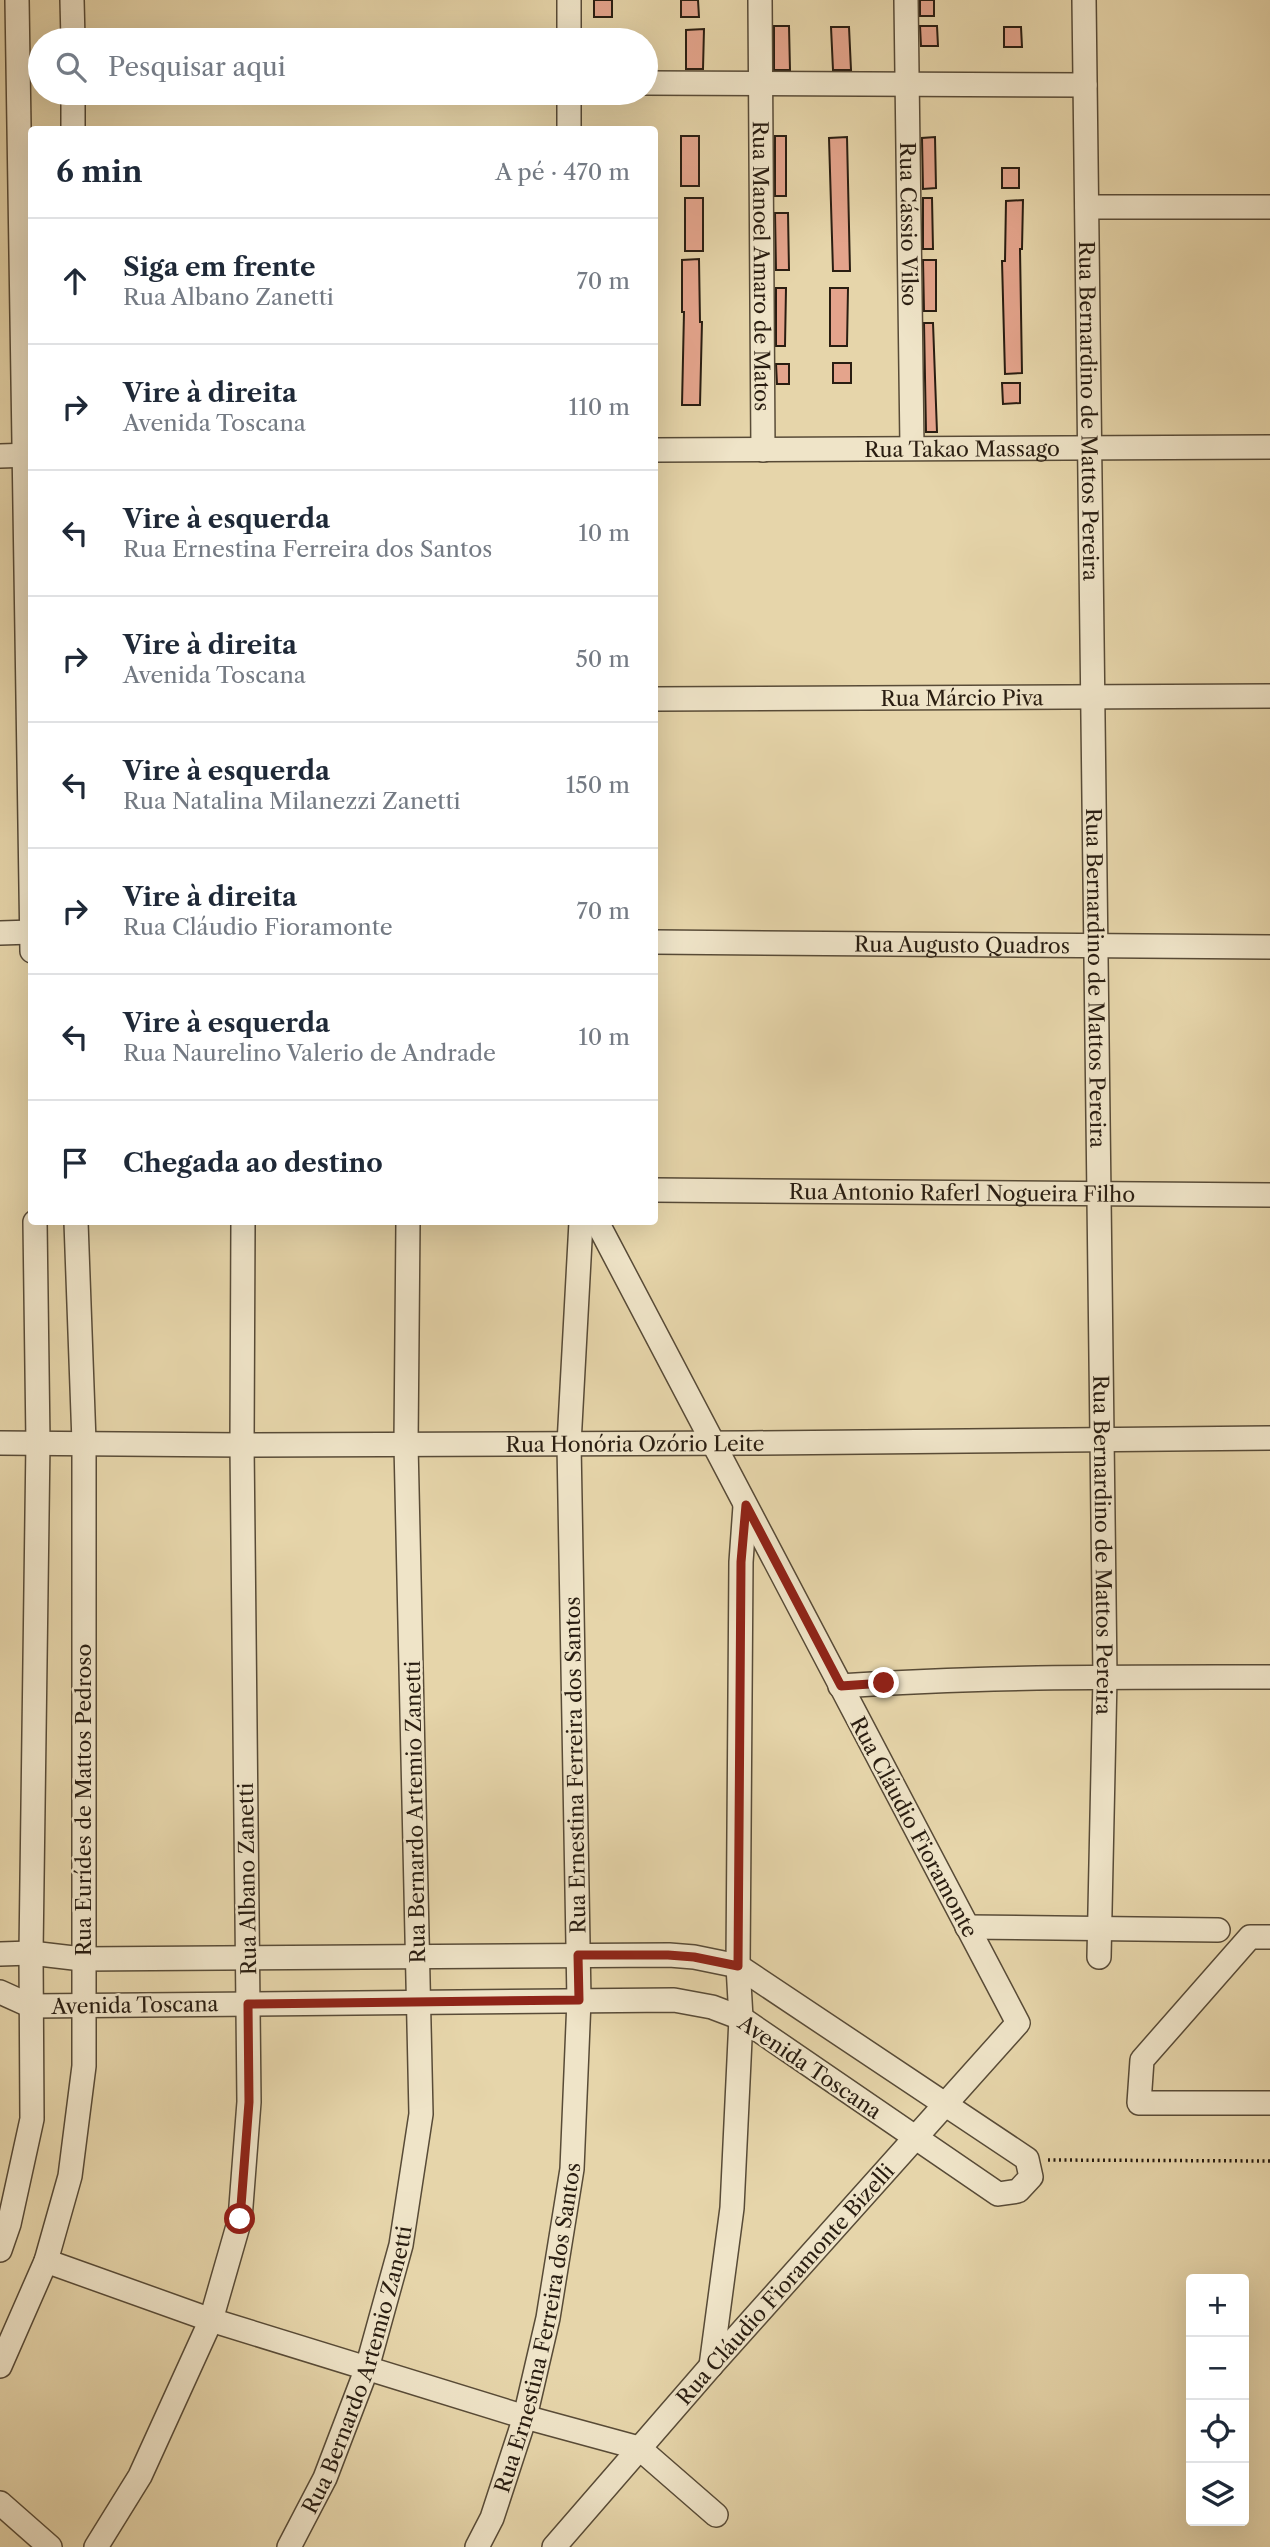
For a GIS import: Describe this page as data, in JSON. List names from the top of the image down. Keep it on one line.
{"streets":{"street":["Rua Cássio Vilso","Rua Manoel Amaro de Matos","Rua Bernardino de Mattos Pereira","Rua Takao Massago","Rua Márcio Piva","Rua Augusto Quadros","Rua Antonio Raferl Nogueira Filho","Rua Honória Ozório Leite","Rua Ernestina Ferreira dos Santos","Rua Eurídes de Mattos Pedroso","Rua Bernardo Artemio Zanetti","Rua Cláudio Fioramonte","Rua Albano Zanetti","Avenida Toscana","Rua Cláudio Fioramonte Bizelli"]},"crossings":[["Rua Cássio Vilso","Rua Takao Massago"],["Rua Manoel Amaro de Matos","Rua Takao Massago"],["Rua Bernardino de Mattos Pereira","Rua Takao Massago"],["Rua Bernardino de Mattos Pereira","Rua Márcio Piva"],["Rua Bernardino de Mattos Pereira","Rua Augusto Quadros"],["Rua Bernardino de Mattos Pereira","Rua Antonio Raferl Nogueira Filho"],["Rua Bernardino de Mattos Pereira","Rua Honória Ozório Leite"],["Rua Honória Ozório Leite","Rua Ernestina Ferreira dos Santos"],["Rua Honória Ozório Leite","Rua Eurídes de Mattos Pedroso"],["Rua Honória Ozório Leite","Rua Bernardo Artemio Zanetti"],["Rua Honória Ozório Leite","Rua Cláudio Fioramonte"],["Rua Honória Ozório Leite","Rua Albano Zanetti"],["Rua Ernestina Ferreira dos Santos","Avenida Toscana"],["Rua Eurídes de Mattos Pedroso","Avenida Toscana"],["Rua Bernardo Artemio Zanetti","Avenida Toscana"],["Rua Cláudio Fioramonte","Rua Cláudio Fioramonte Bizelli"],["Rua Albano Zanetti","Avenida Toscana"],["Avenida Toscana","Rua Cláudio Fioramonte Bizelli"]],"page":{"search":"Pesquisar aqui","heading":["6 min","A pé · 470 m"],"list":[["Siga em frente","Rua Albano Zanetti","70 m"],["Vire à direita","Avenida Toscana","110 m"],["Vire à esquerda","Rua Ernestina Ferreira dos Santos","10 m"],["Vire à direita","Avenida Toscana","50 m"],["Vire à esquerda","Rua Natalina Milanezzi Zanetti","150 m"],["Vire à direita","Rua Cláudio Fioramonte","70 m"],["Vire à esquerda","Rua Naurelino Valerio de Andrade","10 m"],"Chegada ao destino"],"map_buttons":["+","−"]}}
